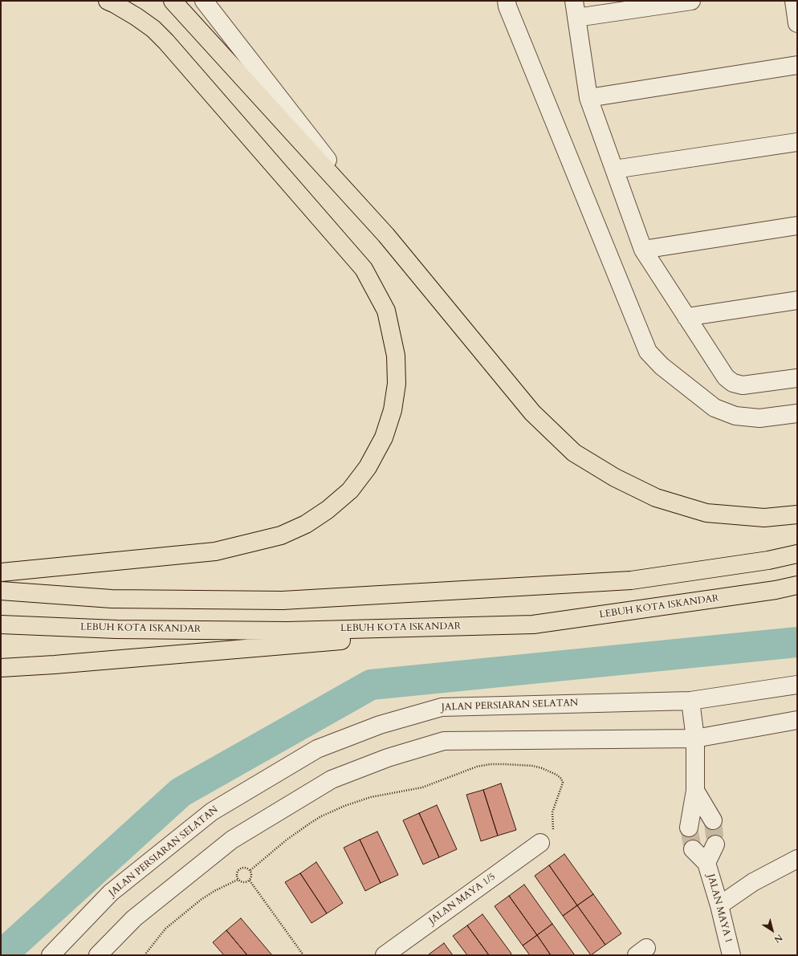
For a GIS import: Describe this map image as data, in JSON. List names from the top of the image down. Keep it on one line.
{"streets":{"highway":["LEBUH KOTA ISKANDAR"],"street":["JALAN PERSIARAN SELATAN","JALAN MAYA 1/5","JALAN MAYA 1"]},"north":"bottom right"}
